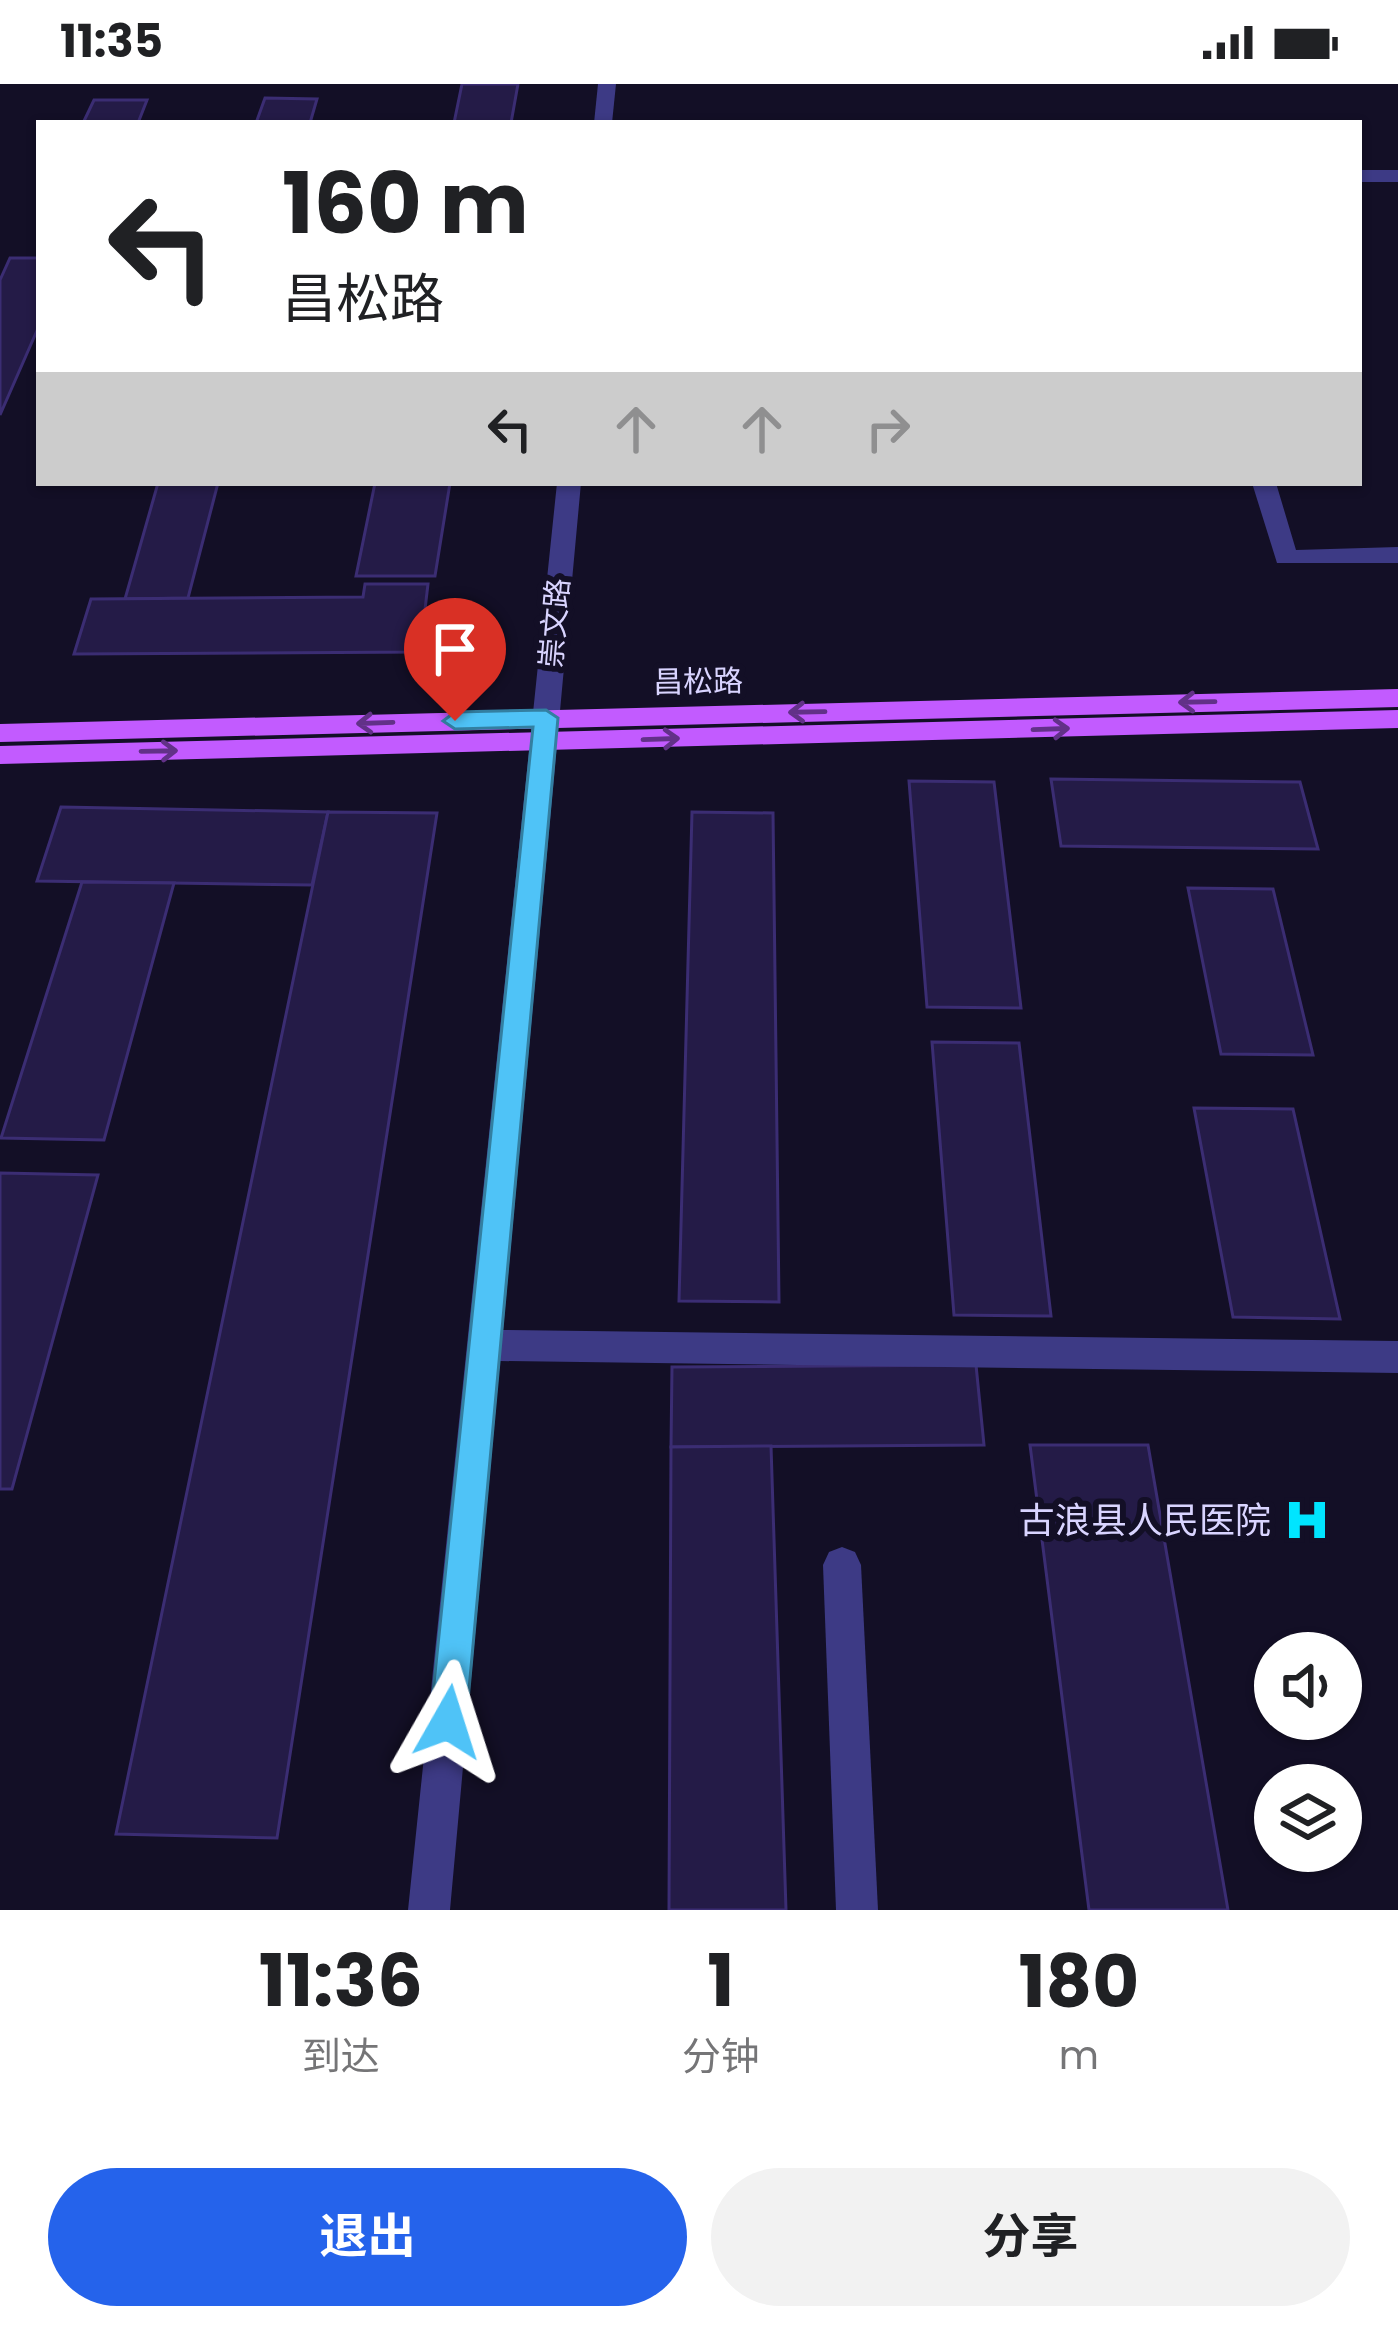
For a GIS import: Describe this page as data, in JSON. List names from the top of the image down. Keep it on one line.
{"streets":{"main road":["昌松路"],"street":["崇文路"]},"crossings":[["崇文路","昌松路"]],"places":{"hospital":["古浪县人民医院"]},"page":{"status":"11:35","turn":["160 m","昌松路"],"eta":["11:36","到达","1","分钟","180","m"],"buttons":["退出","分享"]}}
